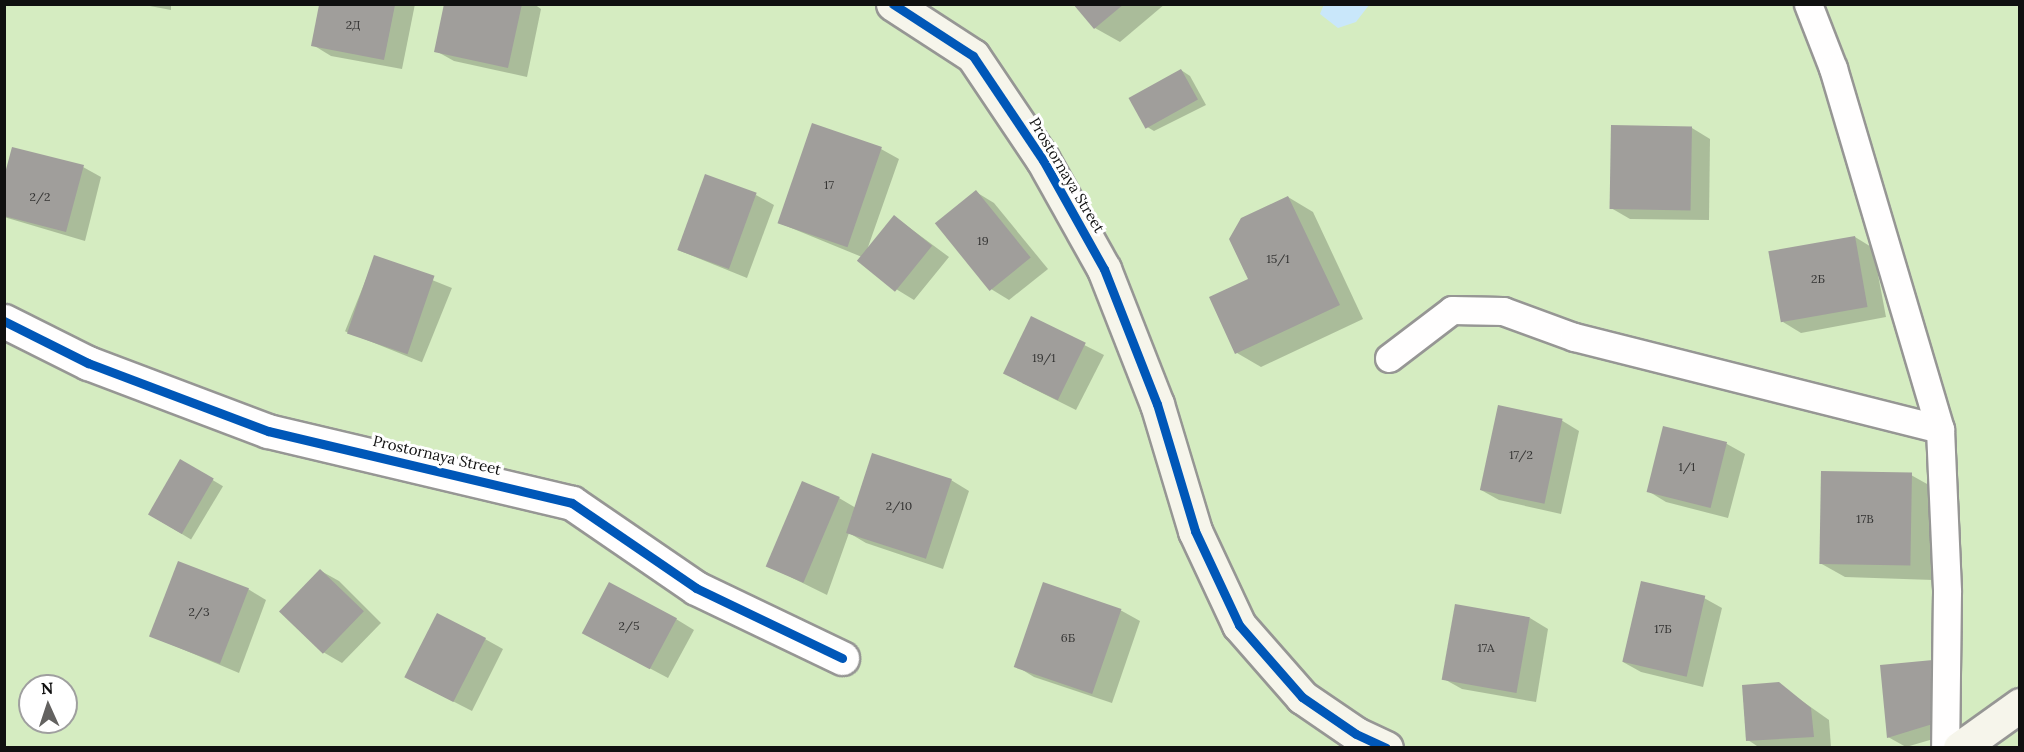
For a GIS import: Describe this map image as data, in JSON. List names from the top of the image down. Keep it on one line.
{"streets":{"street":["Prostornaya Street"]},"house_numbers":["2Д","17","2/2","19","15/1","2Б","19/1","17/2","1/1","2/10","17В","2/3","2/5","17Б","6Б","17А"],"north":"top"}
